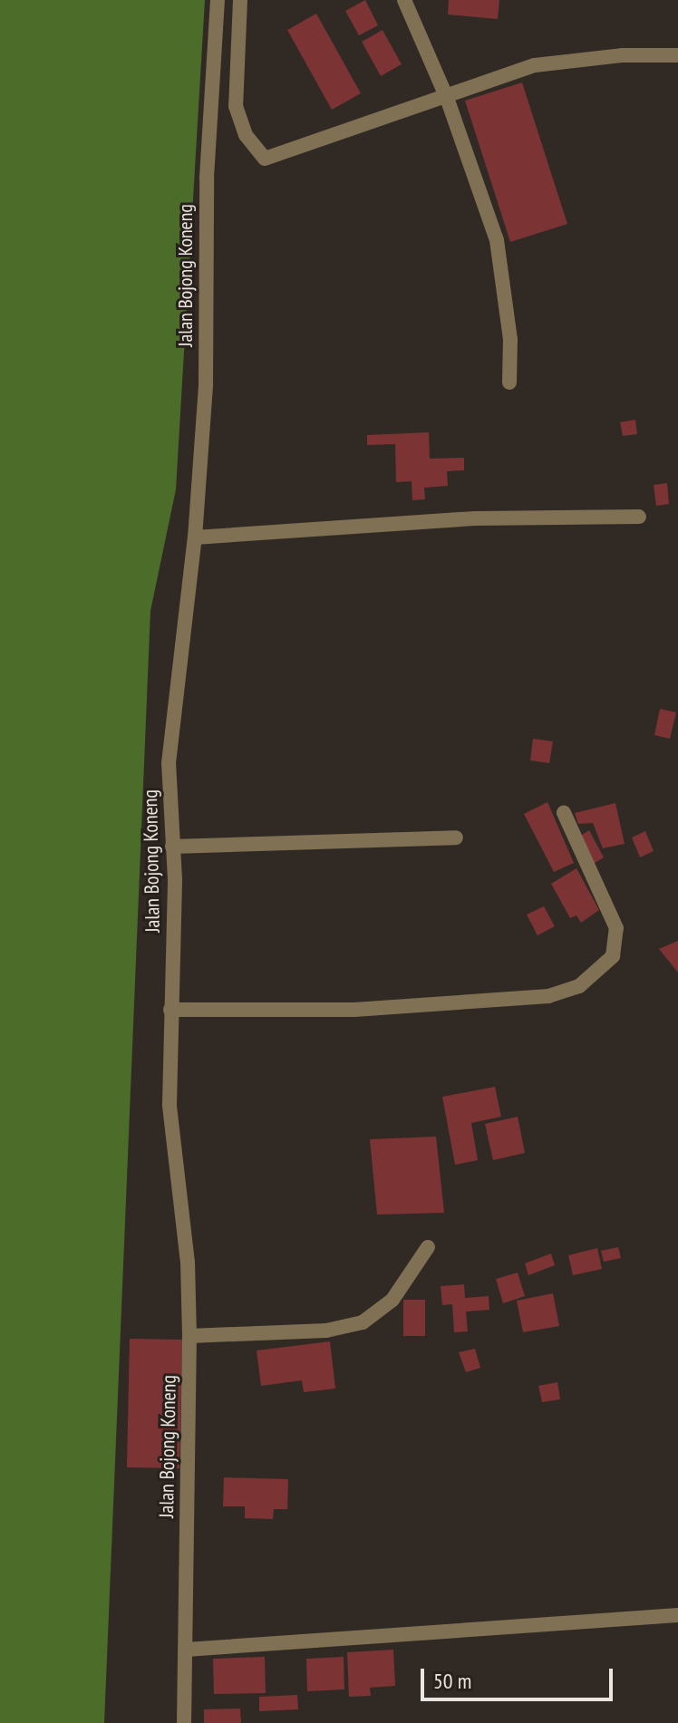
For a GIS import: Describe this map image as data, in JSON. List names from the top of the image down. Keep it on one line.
{"streets":{"street":["Jalan Bojong Koneng"]},"scale_bar":"50 m"}
